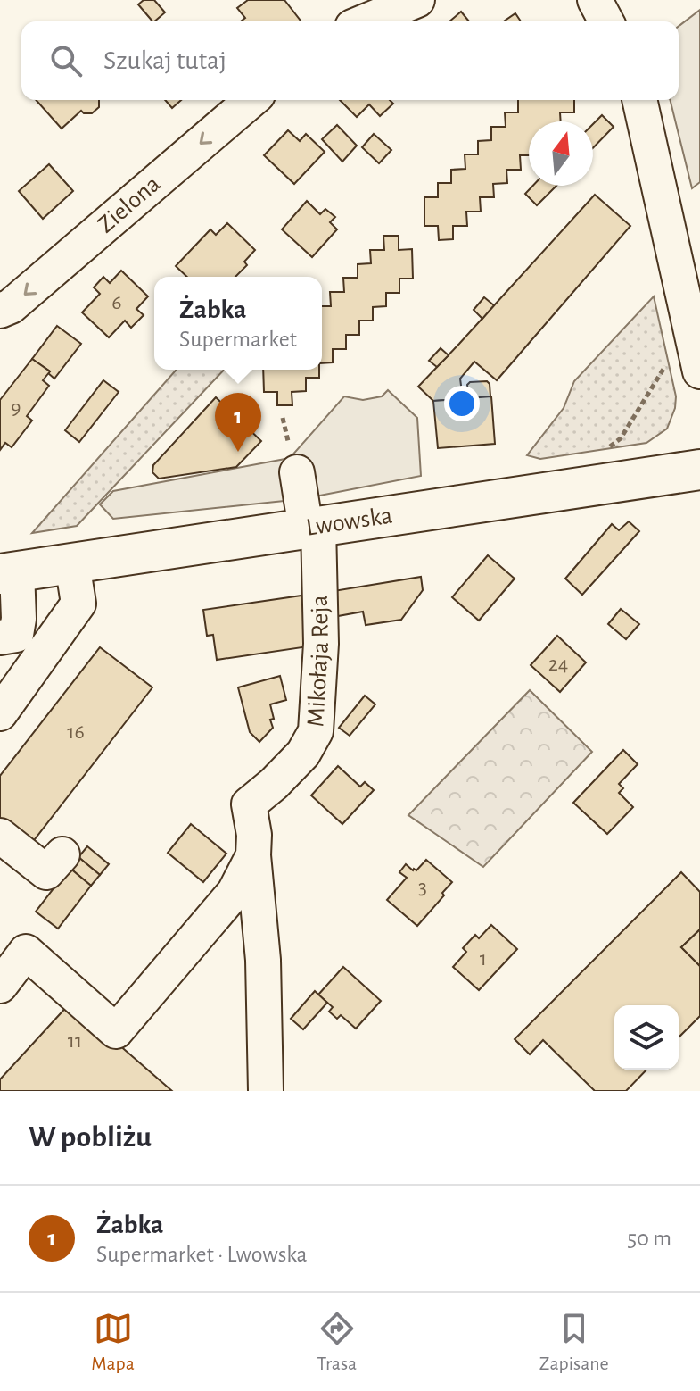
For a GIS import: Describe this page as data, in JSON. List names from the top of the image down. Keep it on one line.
{"streets":{"main road":["Lwowska"],"street":["Zielona","Mikołaja Reja"]},"crossings":[["Lwowska","Mikołaja Reja"]],"one_way":["Zielona"],"house_numbers":["6","9","24","16","3","1","11"],"north":"top","page":{"search":"Szukaj tutaj","popup":["Żabka","Supermarket"],"pins":"1","heading":"W pobliżu","list":[{"mark":"1","name":"Żabka","note":"Supermarket · Lwowska","value":"50 m"}],"nav":["Mapa","Trasa","Zapisane"]}}
